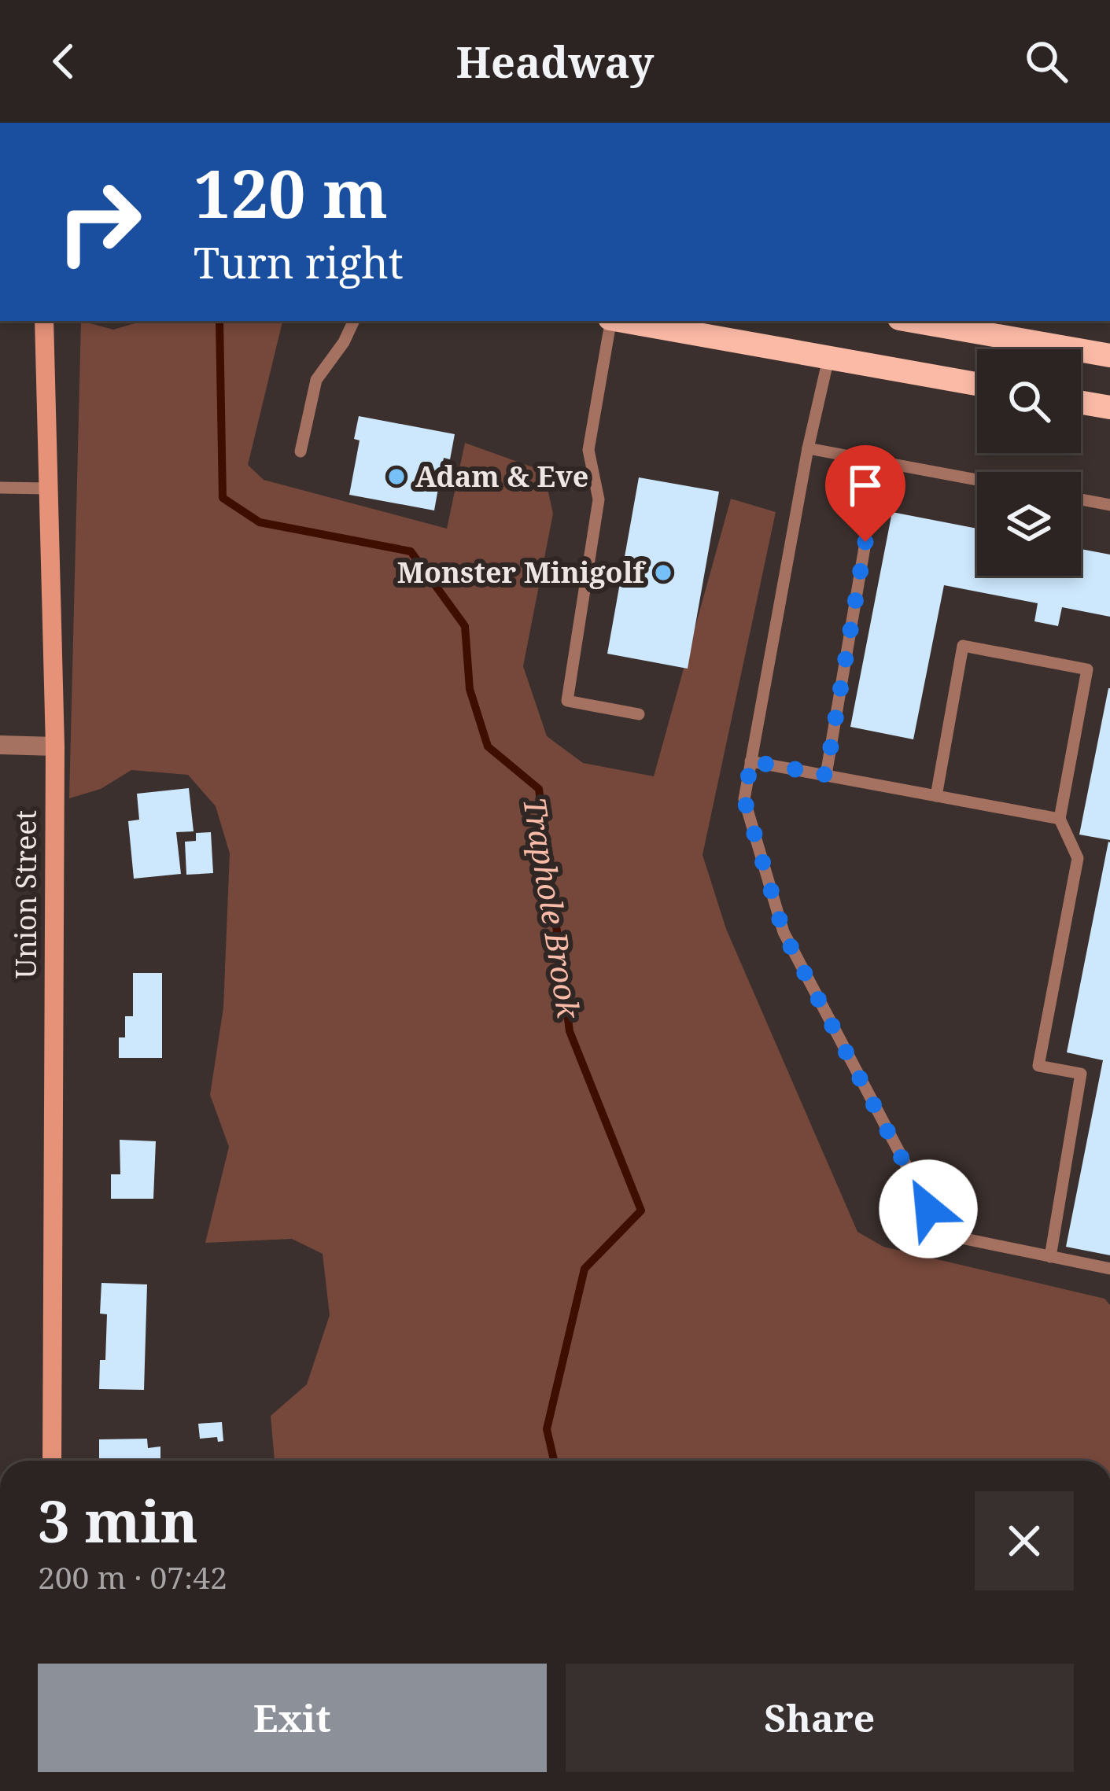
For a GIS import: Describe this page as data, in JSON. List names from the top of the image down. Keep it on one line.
{"streets":{"main road":["Union Street"]},"water":["Traphole Brook"],"places":["Adam & Eve","Monster Minigolf"],"page":{"header":"Headway","turn":["120 m","Turn right"],"heading":["3 min","200 m · 07:42"],"buttons":["Exit","Share"]}}
